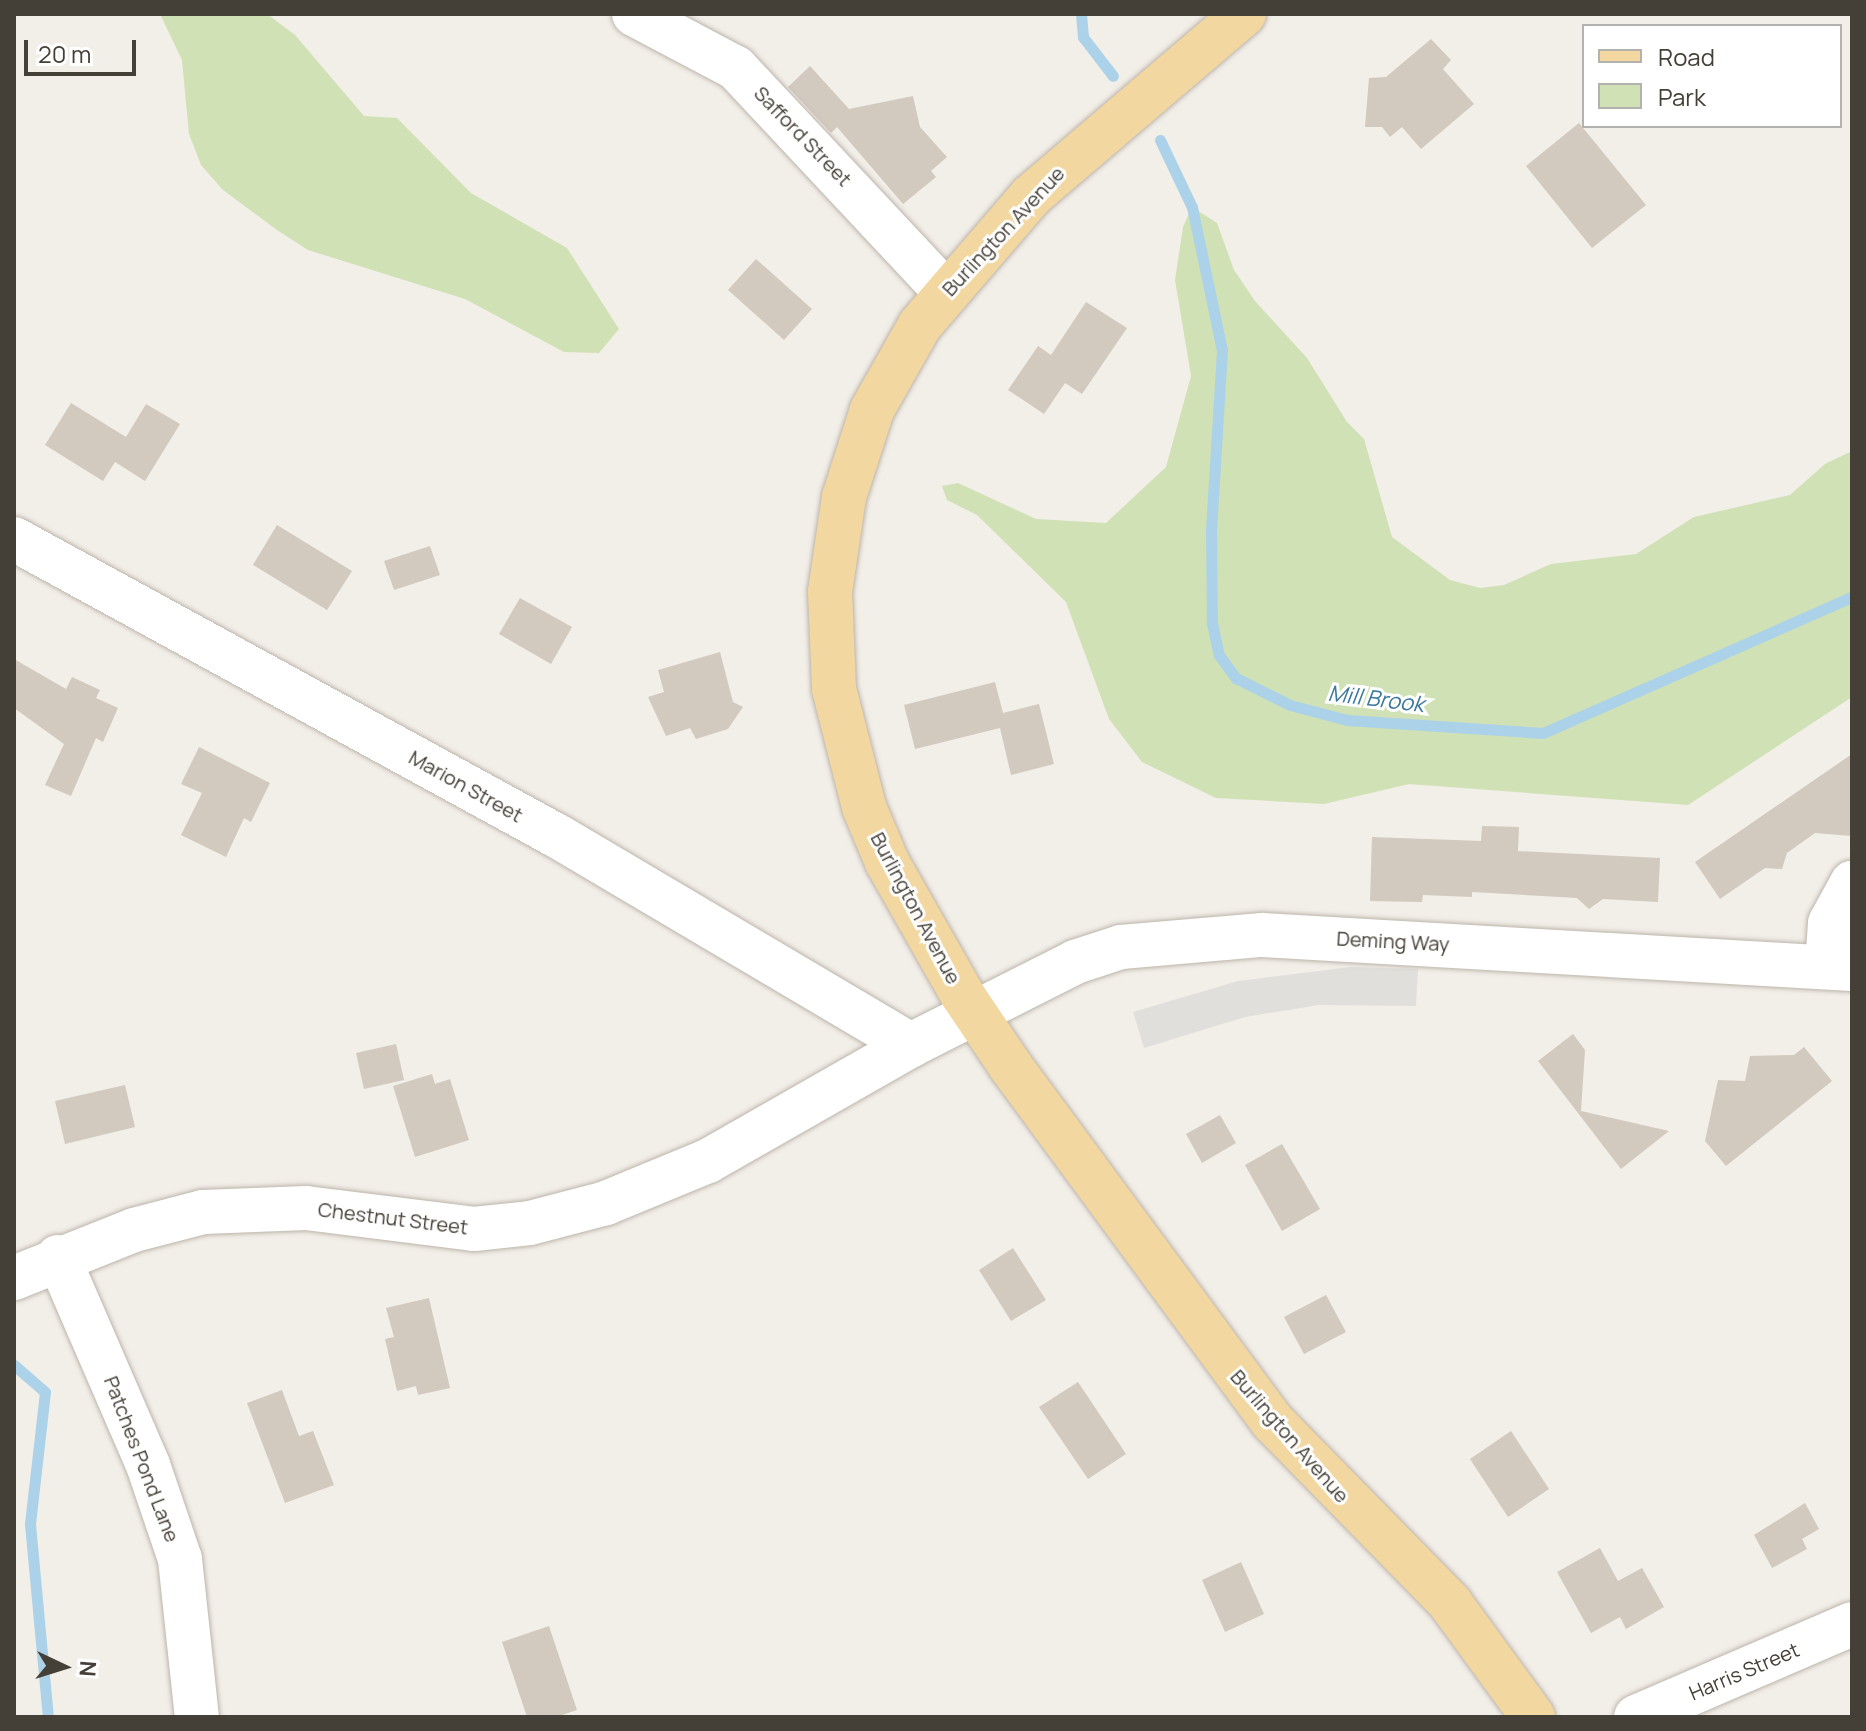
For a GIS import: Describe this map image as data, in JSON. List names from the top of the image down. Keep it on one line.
{"streets":{"main road":["Burlington Avenue"],"street":["Safford Street","Marion Street","Deming Way","Chestnut Street","Patches Pond Lane","Harris Street"]},"crossings":[["Safford Street","Burlington Avenue"],["Burlington Avenue","Deming Way"],["Burlington Avenue","Chestnut Street"],["Marion Street","Chestnut Street"],["Deming Way","Chestnut Street"],["Chestnut Street","Patches Pond Lane"]],"water":["Mill Brook"],"legend":["Road","Park"],"scale_bar":"20 m","north":"right"}
